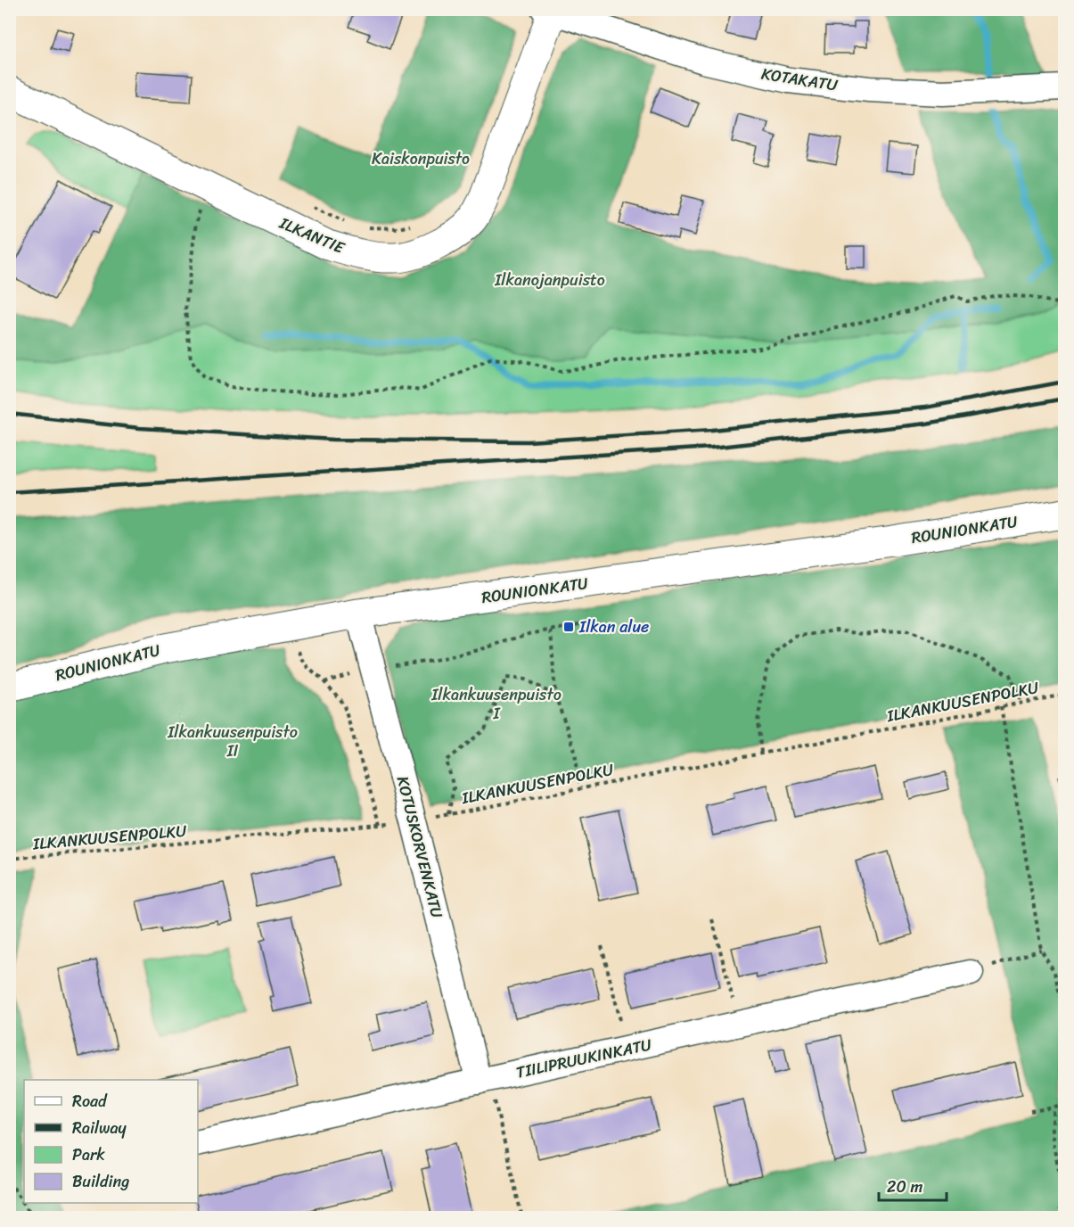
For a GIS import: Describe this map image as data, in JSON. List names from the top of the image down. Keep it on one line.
{"streets":{"main road":["ILKANTIE","ROUNIONKATU"],"street":["KOTAKATU","KOTUSKORVENKATU","TIILIPRUUKINKATU"],"path":["ILKANKUUSENPOLKU"]},"crossings":[["KOTAKATU","ILKANTIE"],["ROUNIONKATU","KOTUSKORVENKATU"],["ILKANKUUSENPOLKU","KOTUSKORVENKATU"],["KOTUSKORVENKATU","TIILIPRUUKINKATU"]],"parks":["Kaiskonpuisto","Ilkanojanpuisto","Ilkankuusenpuisto I","Ilkankuusenpuisto II"],"places":{"transit":["Ilkan alue"]},"legend":["Road","Railway","Park","Building"],"scale_bar":"20 m"}
